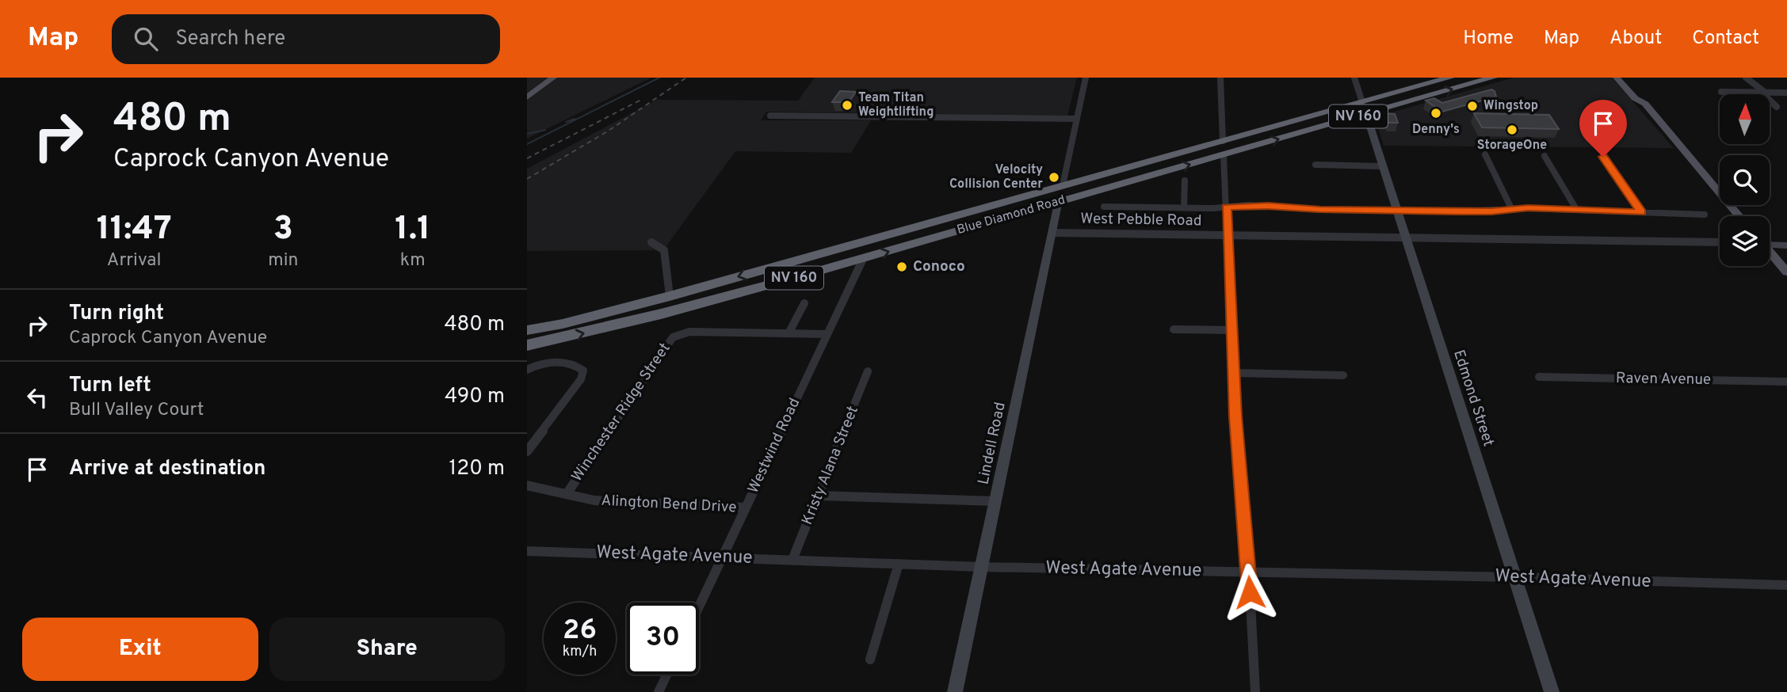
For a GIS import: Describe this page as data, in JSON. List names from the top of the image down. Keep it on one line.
{"streets":{"highway":["NV 160","Blue Diamond Road"],"street":["West Pebble Road","Raven Avenue","Edmond Street","Winchester Ridge Street","Lindell Road","Westwind Road","Kristy Alana Street","Alington Bend Drive","West Agate Avenue"]},"crossings":[["Blue Diamond Road","Edmond Street"],["Blue Diamond Road","Lindell Road"],["Blue Diamond Road","Westwind Road"],["West Pebble Road","Edmond Street"],["West Pebble Road","Lindell Road"],["Edmond Street","West Agate Avenue"],["Winchester Ridge Street","Alington Bend Drive"],["Lindell Road","West Agate Avenue"],["Westwind Road","Alington Bend Drive"],["Westwind Road","West Agate Avenue"],["Kristy Alana Street","West Agate Avenue"]],"places":["Team Titan Weightlifting","Wingstop","Denny's","StorageOne","Velocity Collision Center","Conoco"],"north":"top","page":{"header":"Map","search":"Search here","nav":["Home","Map","About","Contact"],"turn":["480 m","Caprock Canyon Avenue"],"eta":["11:47","Arrival","3","min","1.1","km"],"list":[{"name":"Turn right","note":"Caprock Canyon Avenue","value":"480 m"},{"name":"Turn left","note":"Bull Valley Court","value":"490 m"},{"name":"Arrive at destination","value":"120 m"}],"speed":"26 km/h","limit":"30","buttons":["Exit","Share"]}}
